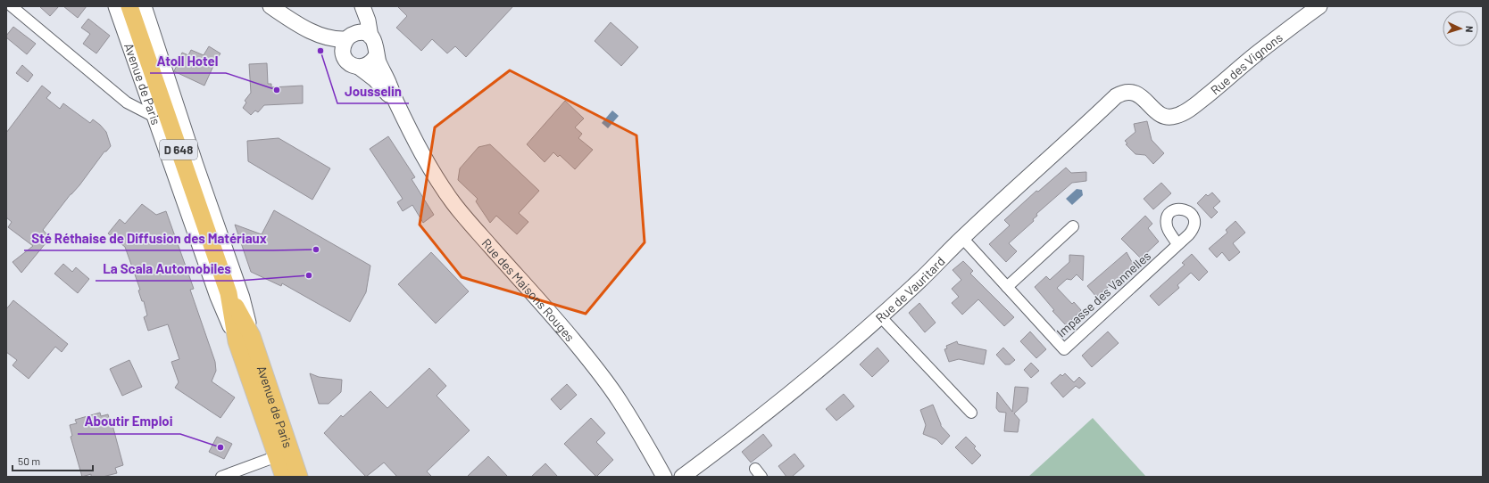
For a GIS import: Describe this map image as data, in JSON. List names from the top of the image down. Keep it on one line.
{"streets":{"main road":["Avenue de Paris","D 648"],"street":["Rue des Vignons","Rue de Vauritard","Rue des Maisons Rouges","Impasse des Vannelles"]},"crossings":[["Rue des Vignons","Rue de Vauritard"],["Rue de Vauritard","Impasse des Vannelles"]],"places":["Jousselin","Atoll Hotel","Sté Réthaise de Diffusion des Matériaux","La Scala Automobiles","Aboutir Emploi"],"scale_bar":"50 m","north":"right"}
